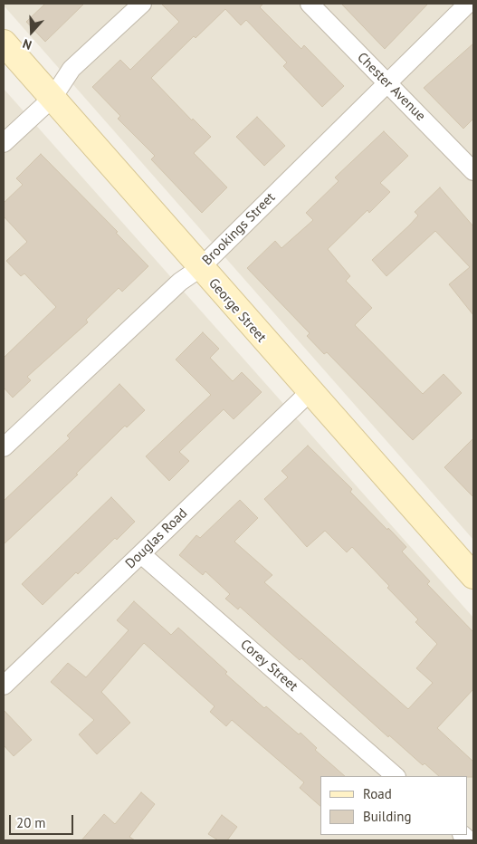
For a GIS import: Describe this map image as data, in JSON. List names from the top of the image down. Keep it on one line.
{"streets":{"street":["Chester Avenue","Brookings Street","George Street","Douglas Road","Corey Street"]},"crossings":[["Chester Avenue","Brookings Street"],["Brookings Street","George Street"],["George Street","Douglas Road"],["Douglas Road","Corey Street"]],"legend":["Road","Building"],"scale_bar":"20 m","north":"bottom"}
